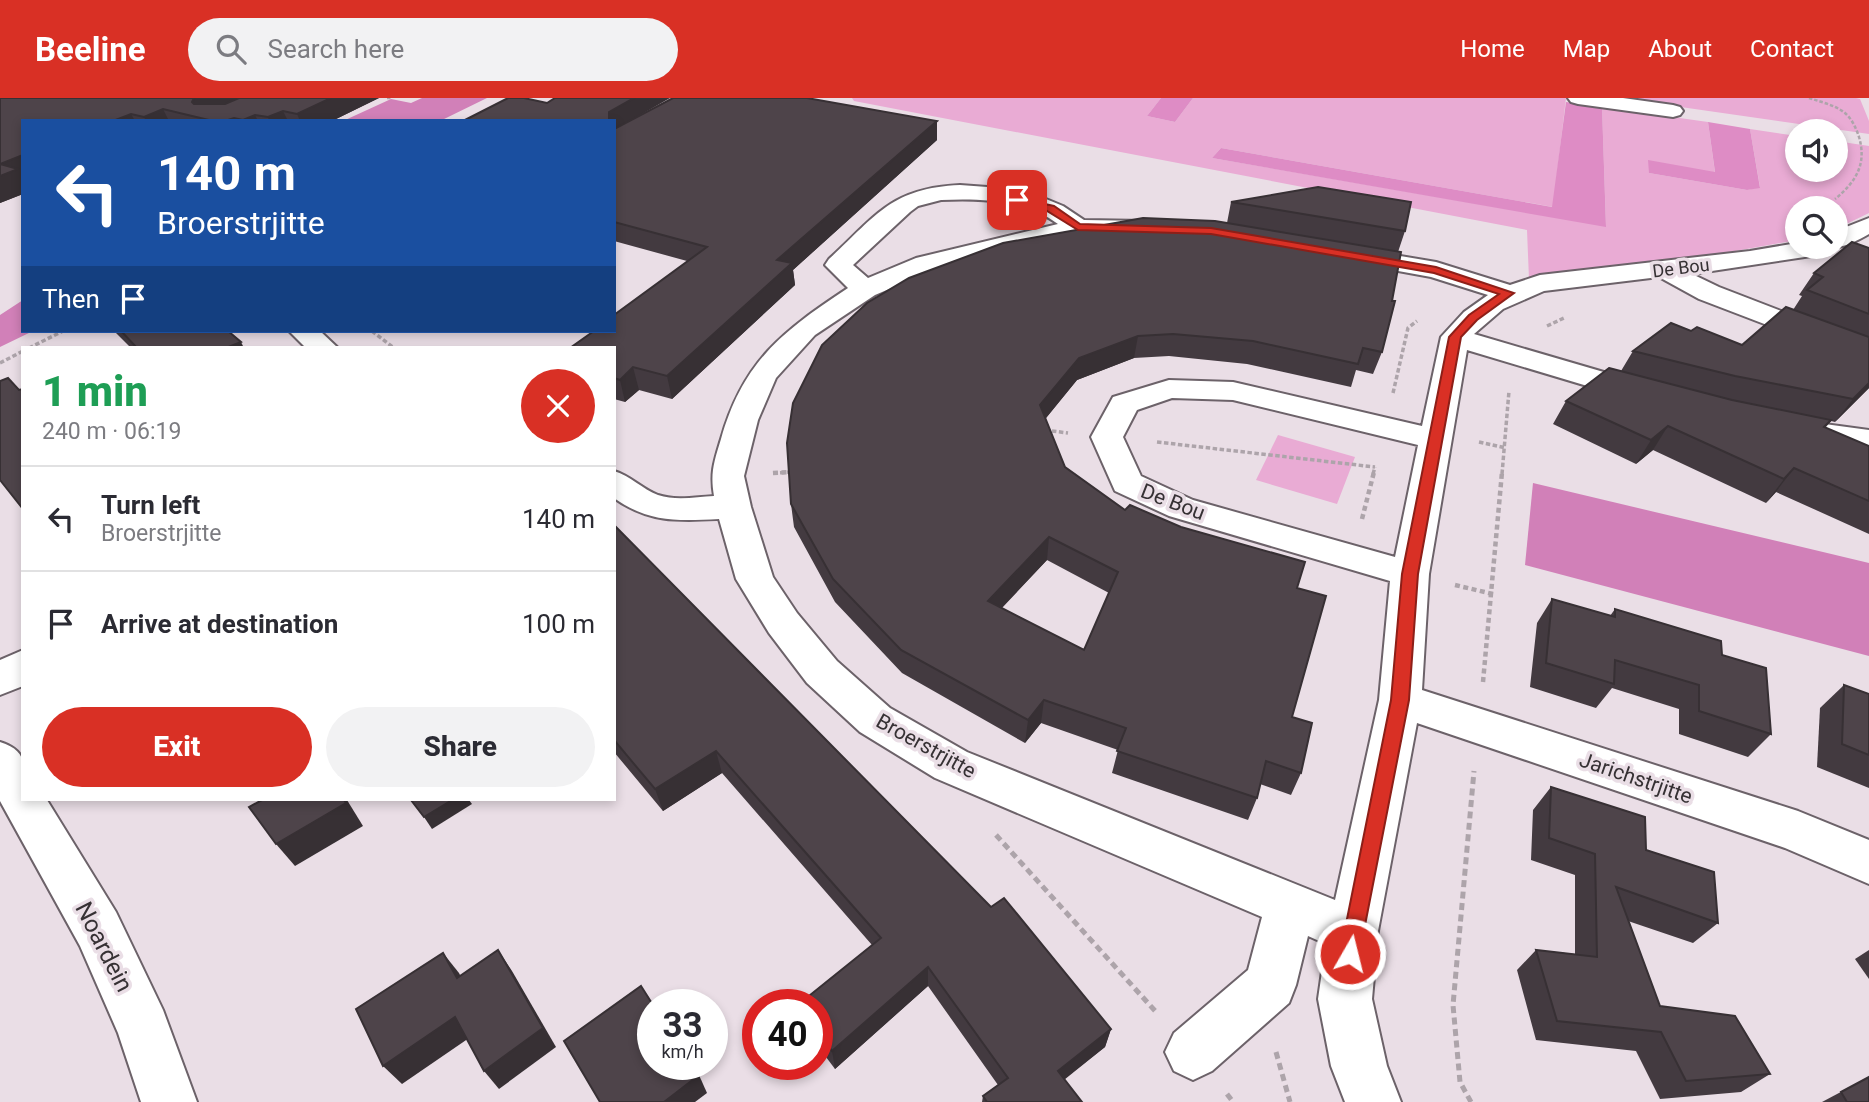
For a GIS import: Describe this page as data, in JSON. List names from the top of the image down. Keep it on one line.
{"streets":{"street":["De Bou","Broerstrjitte","Jarichstrjitte","Noardein"]},"page":{"header":"Beeline","search":"Search here","nav":["Home","Map","About","Contact"],"turn":["140 m","Broerstrjitte"],"then":"Then","heading":["1 min","240 m · 06:19"],"list":[{"name":"Turn left","note":"Broerstrjitte","value":"140 m"},{"name":"Arrive at destination","value":"100 m"}],"buttons":["Exit","Share"],"speed":"33 km/h","limit":"40"}}
